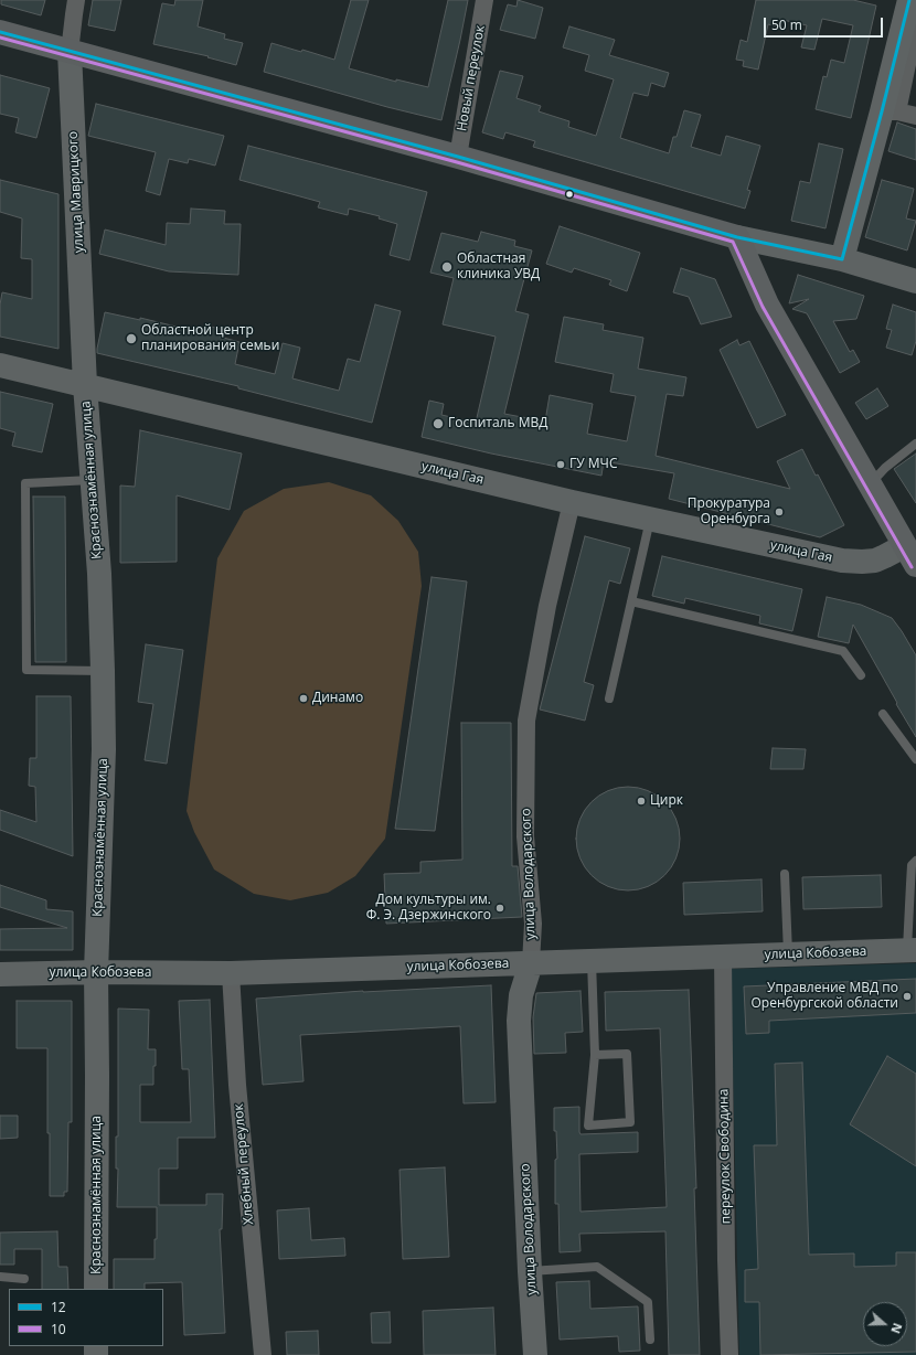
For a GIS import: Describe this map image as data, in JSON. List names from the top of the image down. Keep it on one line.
{"streets":{"main road":["улица Маврицкого","улица Гая","Краснознамённая улица","улица Володарского","улица Кобозева"],"street":["Новый переулок","переулок Свободина","Хлебный переулок"]},"crossings":[["улица Маврицкого","улица Гая"],["улица Маврицкого","Краснознамённая улица"],["улица Гая","Краснознамённая улица"],["улица Гая","улица Володарского"],["Краснознамённая улица","улица Кобозева"],["улица Володарского","улица Кобозева"],["улица Кобозева","переулок Свободина"],["улица Кобозева","Хлебный переулок"]],"places":["Областная клиника УВД","Областной центр планирования семьи","Госпиталь МВД","ГУ МЧС","Прокуратура Оренбурга","Динамо","Цирк","Дом культуры им. Ф. Э. Дзержинского","Управление МВД по Оренбургской области"],"lines":["transit line 12","transit line 10"],"legend":["12","10"],"scale_bar":"50 m","north":"right"}
